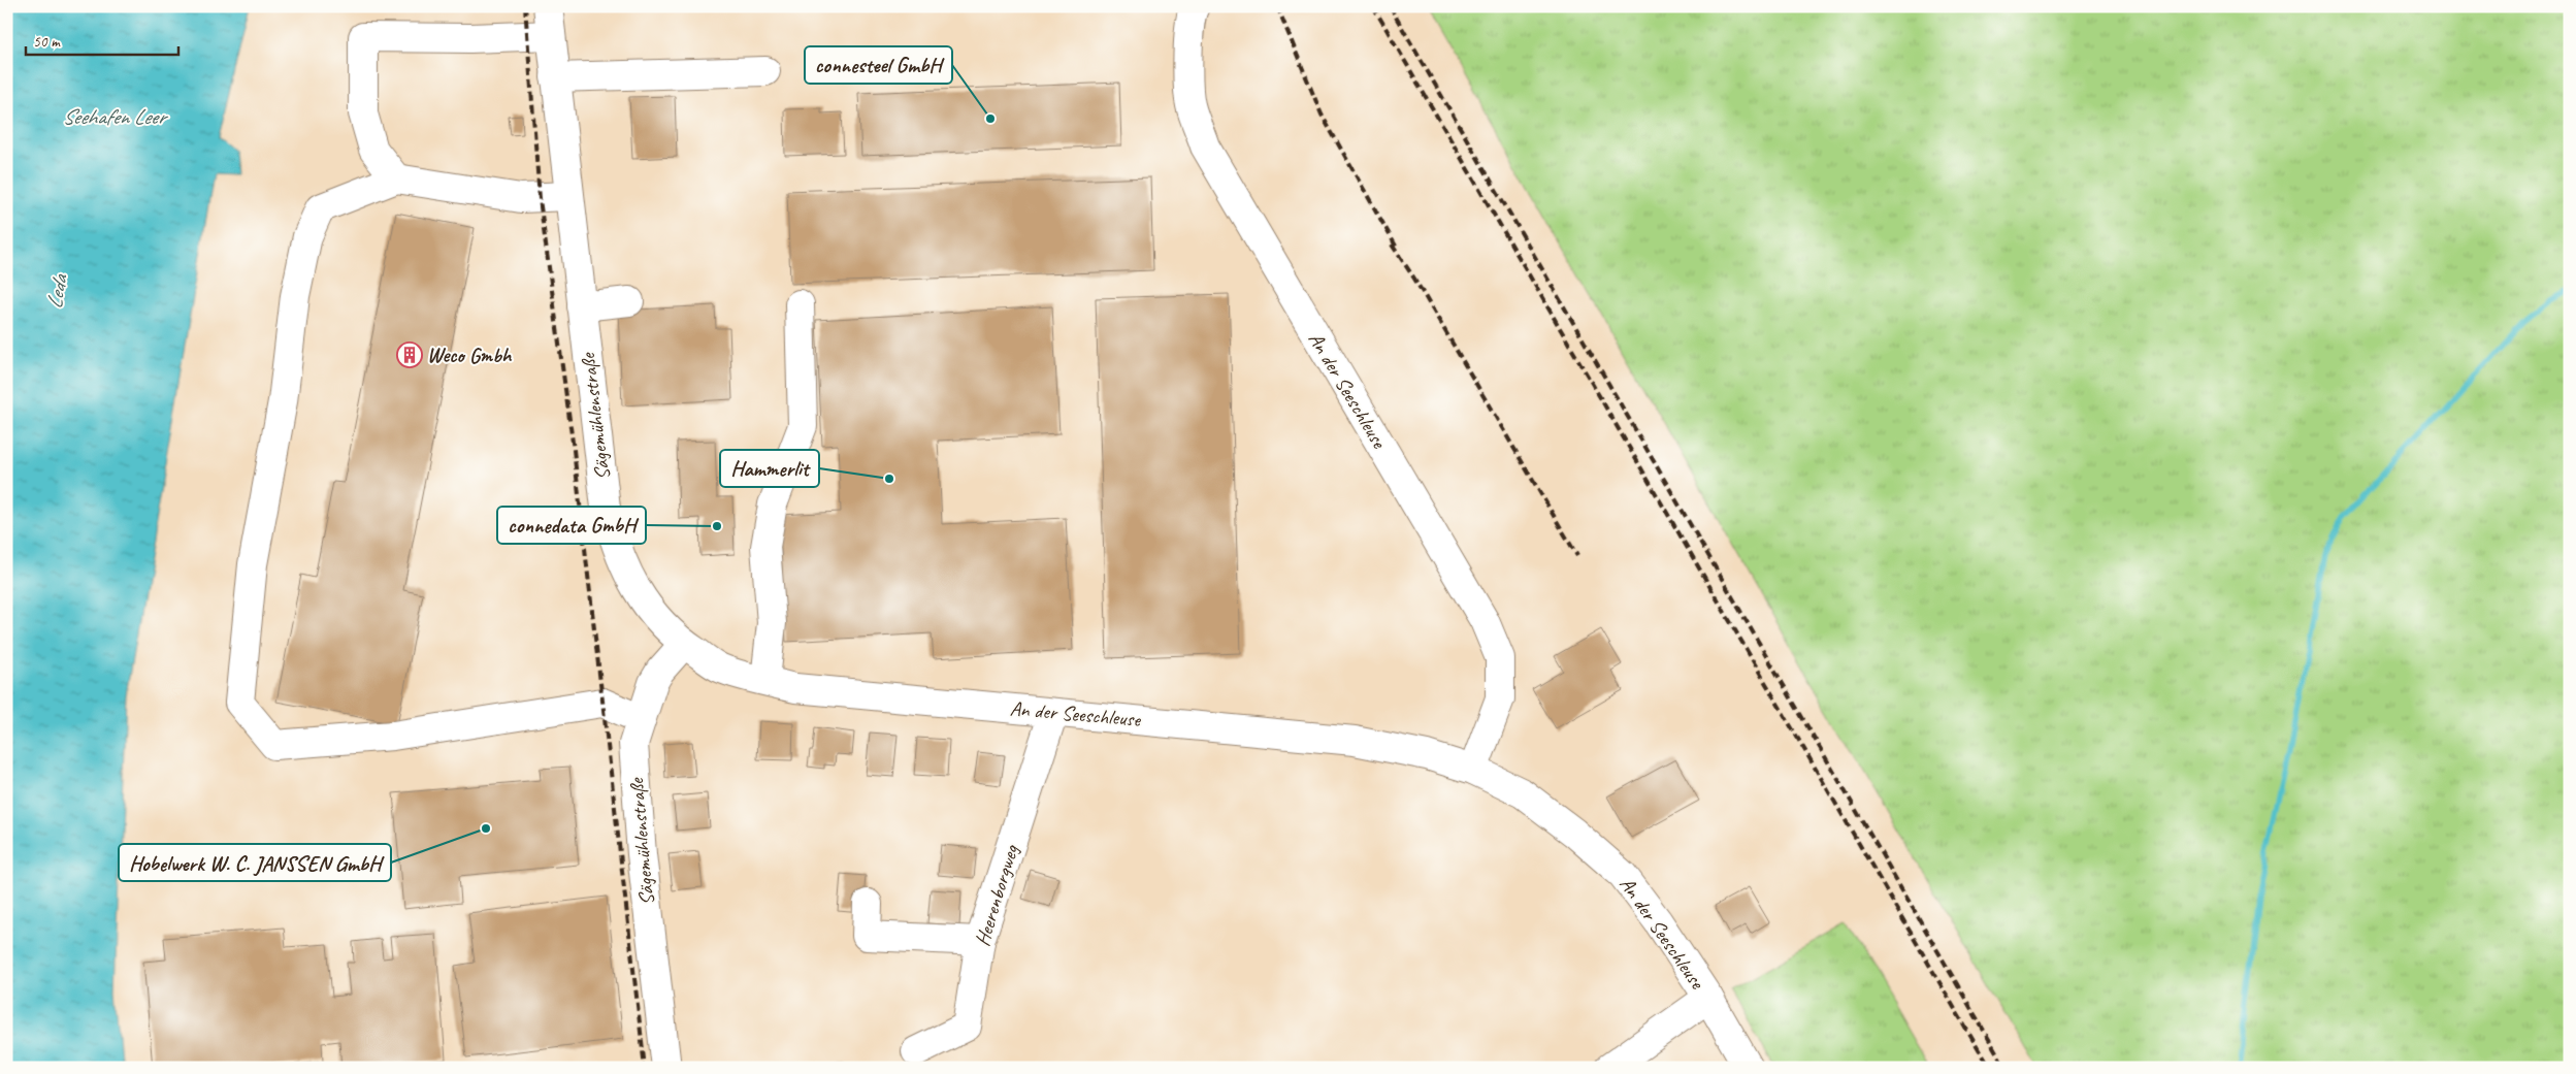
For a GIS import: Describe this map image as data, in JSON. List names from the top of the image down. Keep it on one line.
{"streets":{"street":["An der Seeschleuse","Sägemühlenstraße","Heerenborgweg"]},"crossings":[["An der Seeschleuse","Sägemühlenstraße"],["An der Seeschleuse","Heerenborgweg"]],"water":["Seehafen Leer","Leda"],"places":{"other":["connesteel GmbH","Hammerlit","connedata GmbH","Hobelwerk W. C. JANSSEN GmbH"],"building":["Weco Gmbh"]},"scale_bar":"50 m"}
